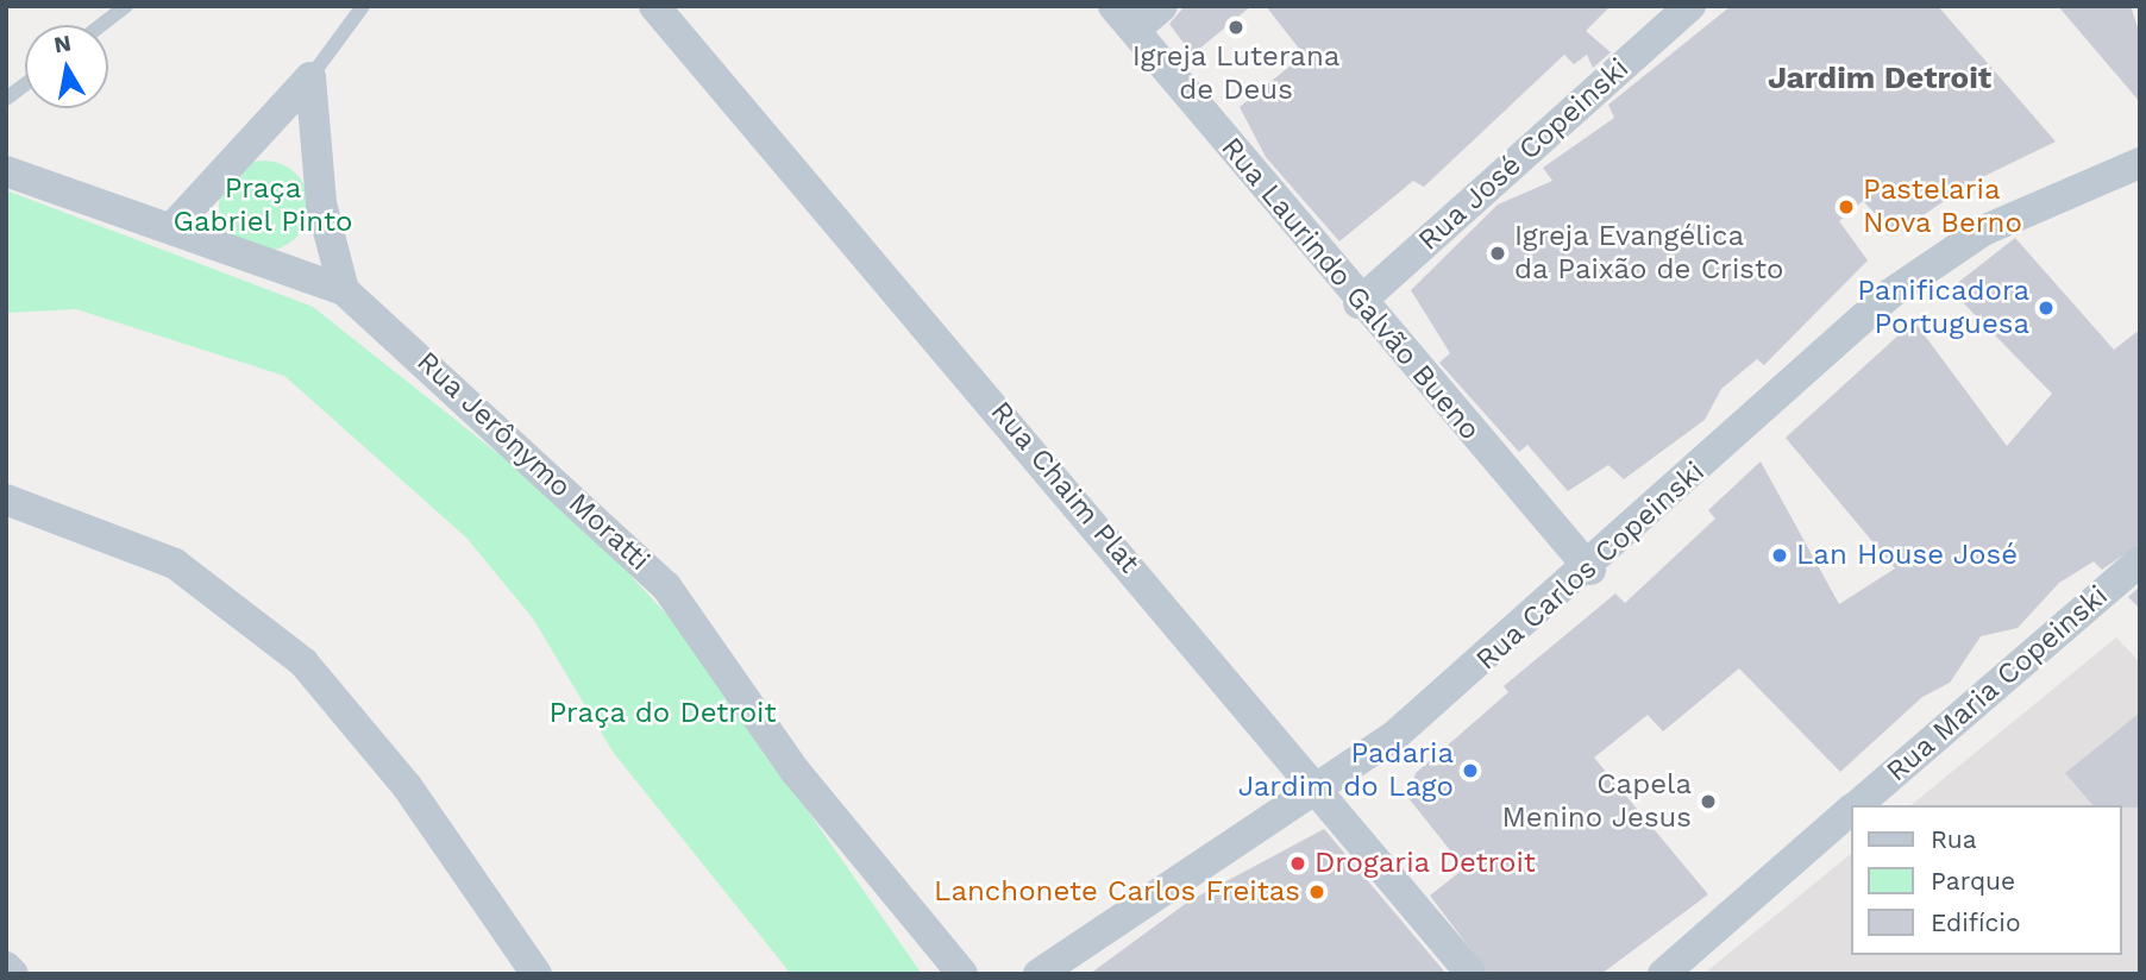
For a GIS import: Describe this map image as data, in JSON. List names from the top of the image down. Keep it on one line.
{"streets":{"street":["Rua José Copeinski","Rua Laurindo Galvão Bueno","Rua Jerônymo Moratti","Rua Chaim Plat","Rua Carlos Copeinski","Rua Maria Copeinski"]},"crossings":[["Rua José Copeinski","Rua Laurindo Galvão Bueno"],["Rua Laurindo Galvão Bueno","Rua Carlos Copeinski"],["Rua Chaim Plat","Rua Carlos Copeinski"]],"districts":["Jardim Detroit"],"parks":["Praça Gabriel Pinto","Praça do Detroit"],"places":["Igreja Luterana de Deus","Pastelaria Nova Berno","Igreja Evangélica da Paixão de Cristo","Panificadora Portuguesa","Lan House José","Padaria Jardim do Lago","Capela Menino Jesus","Drogaria Detroit","Lanchonete Carlos Freitas"],"legend":["Rua","Parque","Edifício"],"north":"top"}
